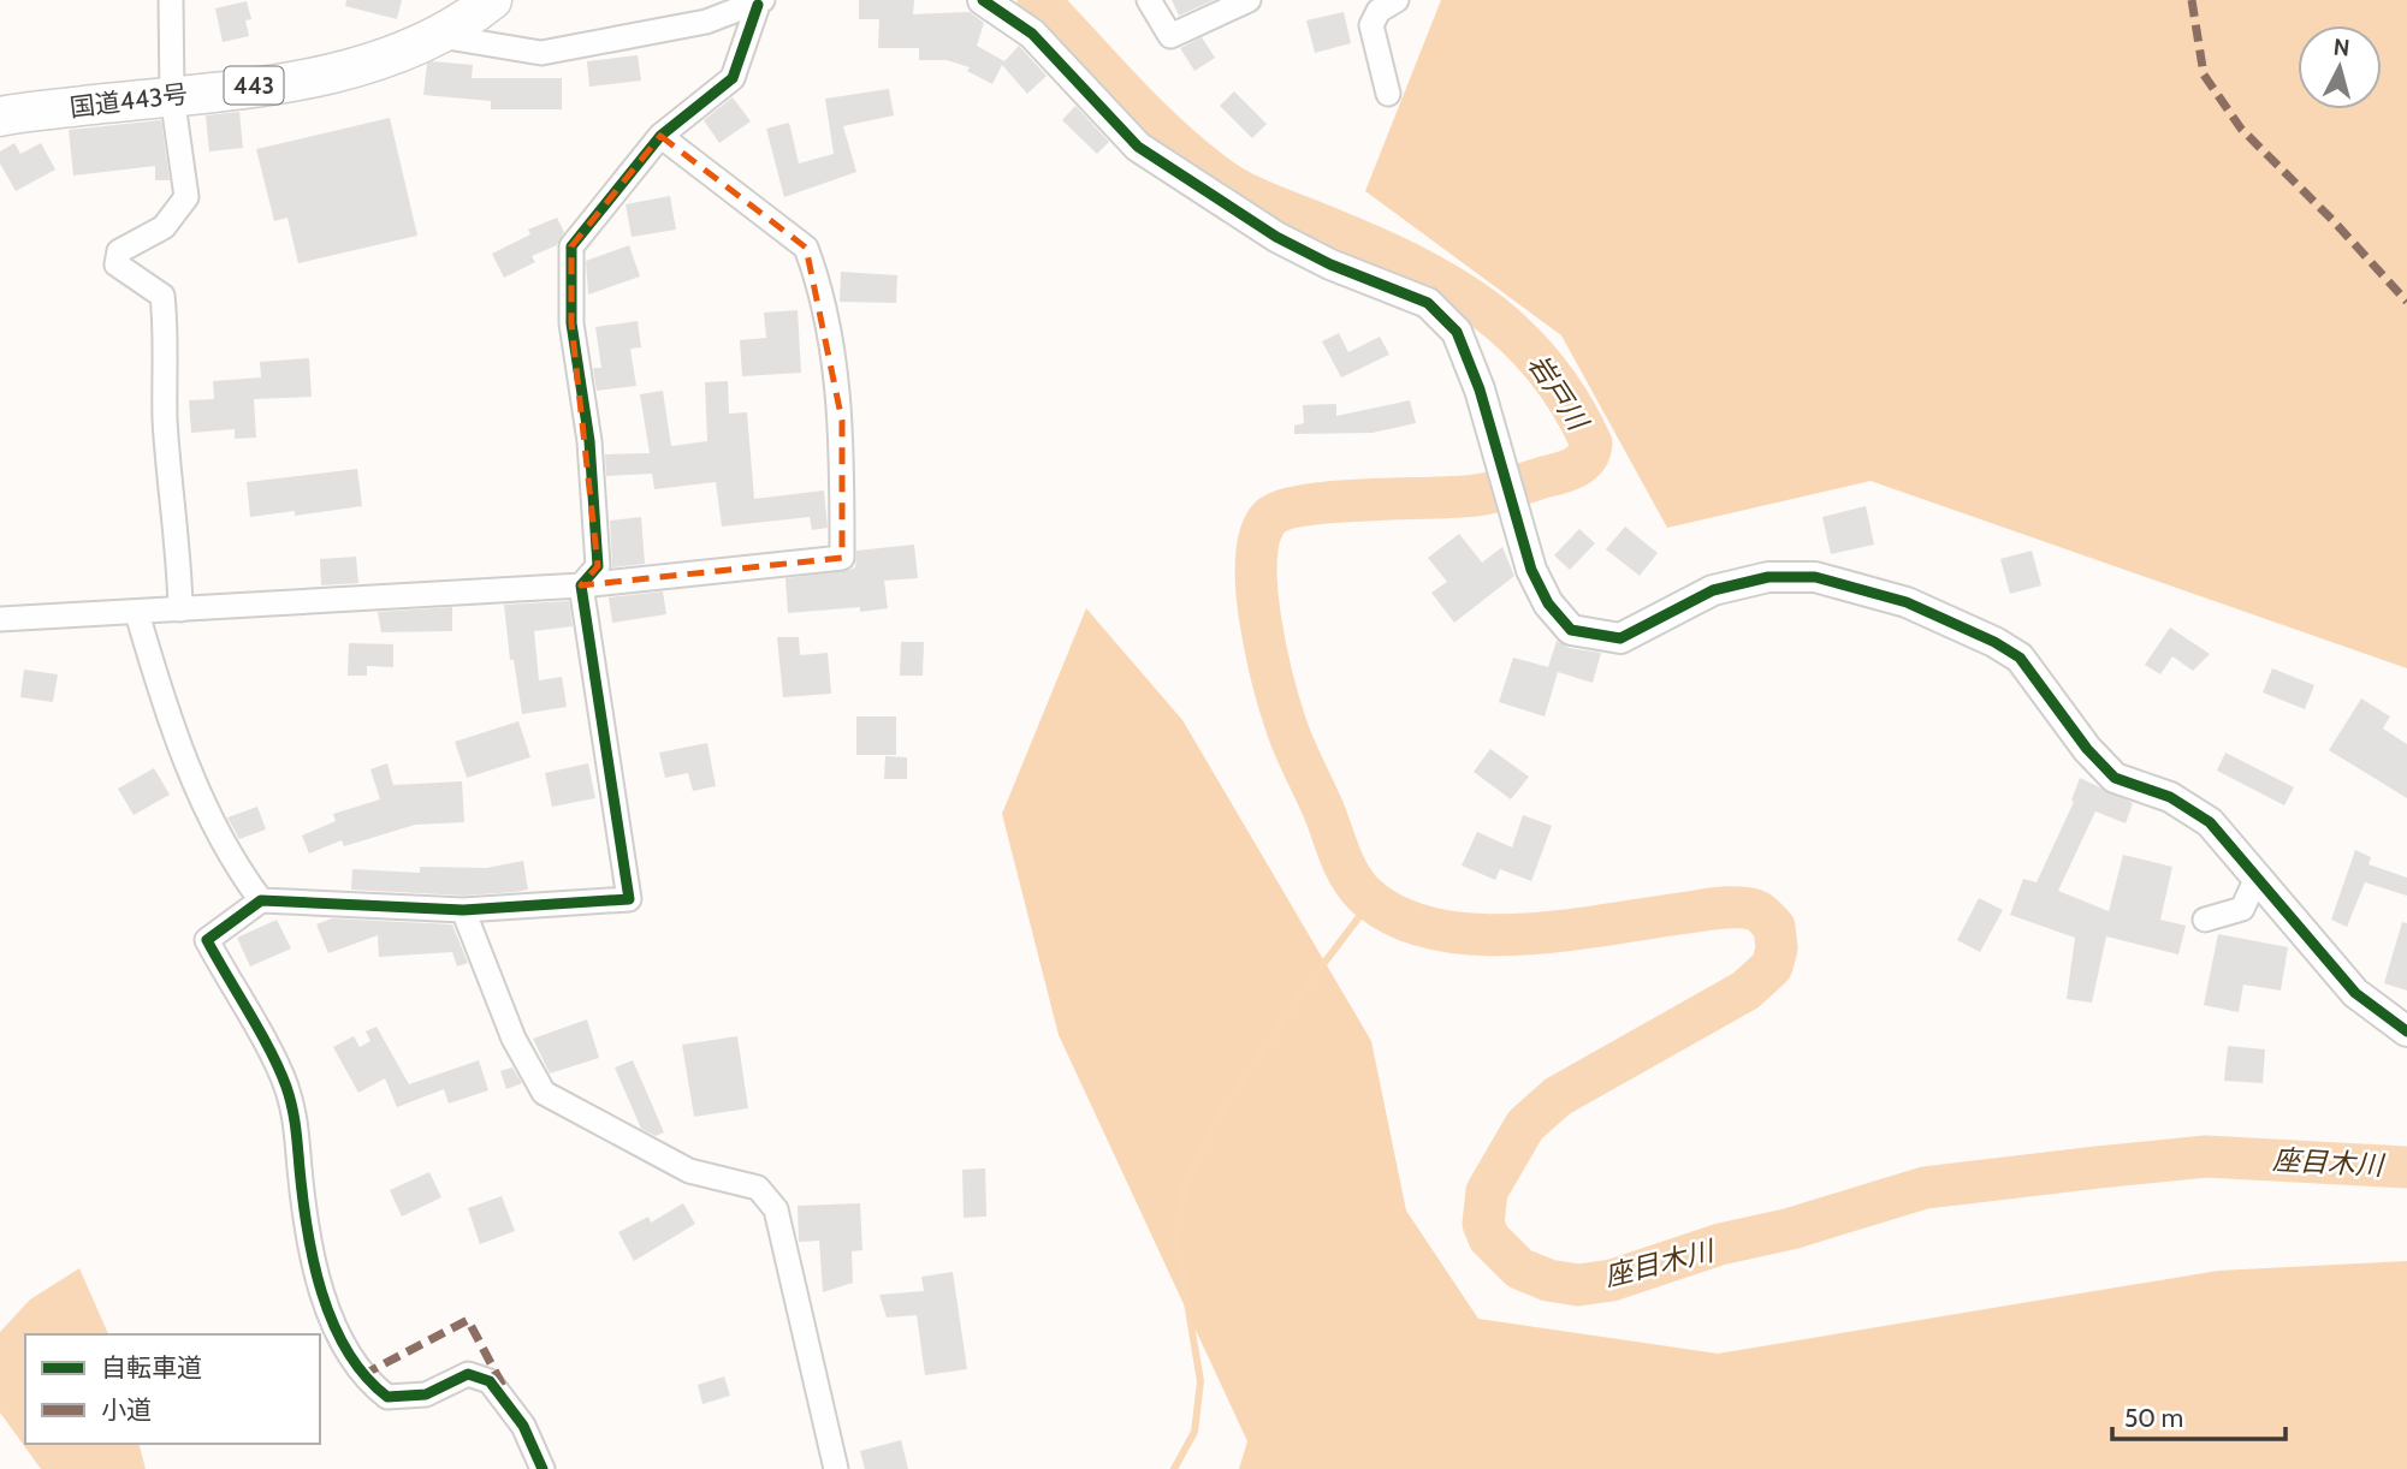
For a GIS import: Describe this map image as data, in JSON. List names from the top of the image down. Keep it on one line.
{"streets":{"highway":["443","国道443号"]},"water":["岩戸川","座目木川"],"legend":["自転車道","小道"],"scale_bar":"50 m","north":"top"}
